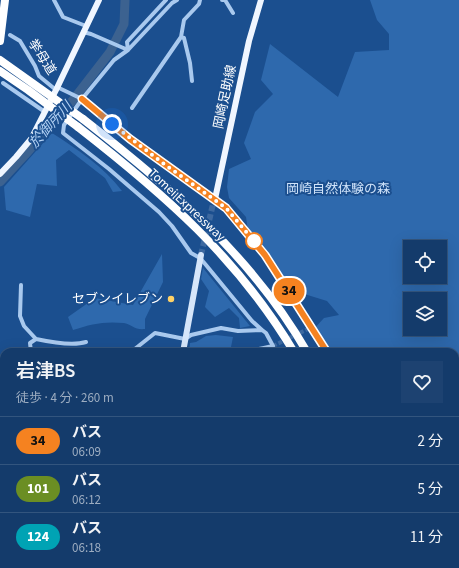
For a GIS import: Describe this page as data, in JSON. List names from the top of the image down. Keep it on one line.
{"streets":{"highway":["Tomei Expressway"],"main road":["岡崎足助線"],"street":["挙母道"]},"crossings":[["挙母道","岡崎足助線"]],"water":["於御所川"],"parks":["岡崎自然体験の森"],"places":["セブンイレブン"],"lines":["bus line 34"],"page":{"on_map":"34","heading":["岩津BS","徒歩 · 4 分 · 260 m"],"list":[{"mark":"34","name":"バス","note":"06:09","value":"2 分"},{"mark":"101","name":"バス","note":"06:12","value":"5 分"},{"mark":"124","name":"バス","note":"06:18","value":"11 分"}]}}
